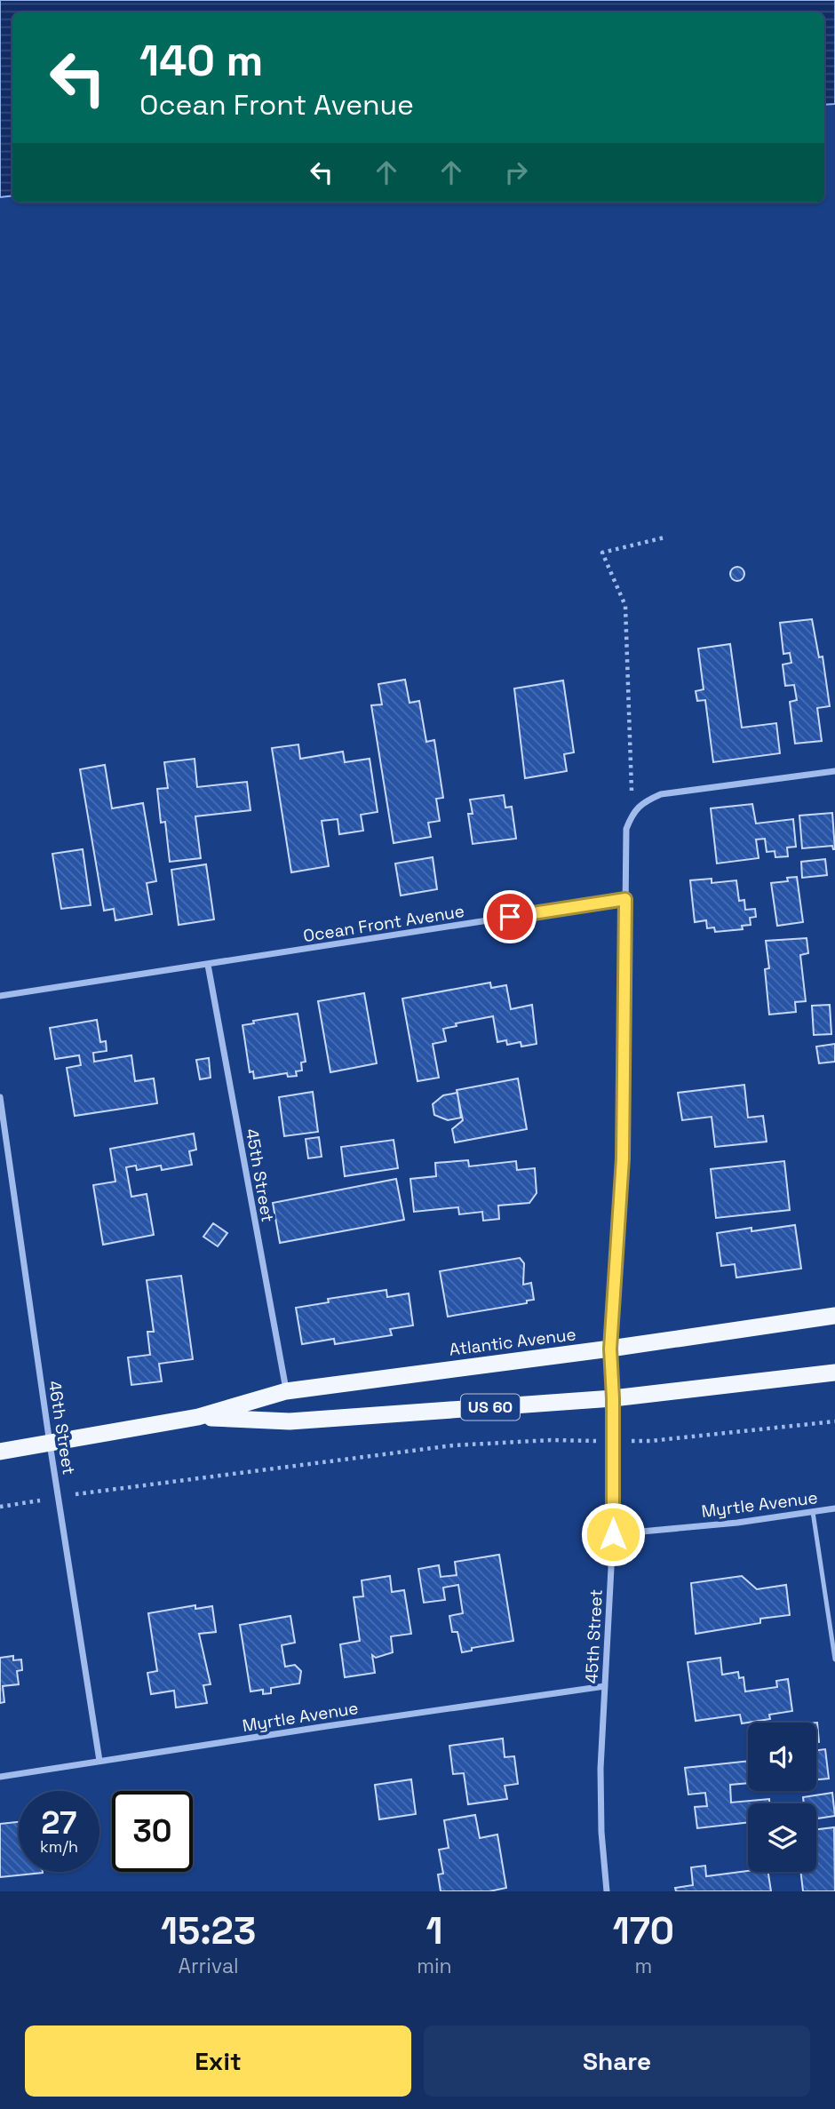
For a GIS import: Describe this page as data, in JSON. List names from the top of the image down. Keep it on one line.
{"streets":{"highway":["Atlantic Avenue","US 60"],"street":["Ocean Front Avenue","45th Street","46th Street","Myrtle Avenue"]},"crossings":[["Ocean Front Avenue","45th Street"],["45th Street","Atlantic Avenue"],["45th Street","Myrtle Avenue"],["Atlantic Avenue","46th Street"],["46th Street","Myrtle Avenue"]],"page":{"turn":["140 m","Ocean Front Avenue"],"speed":"27 km/h","limit":"30","eta":["15:23","Arrival","1","min","170","m"],"buttons":["Exit","Share"]}}
